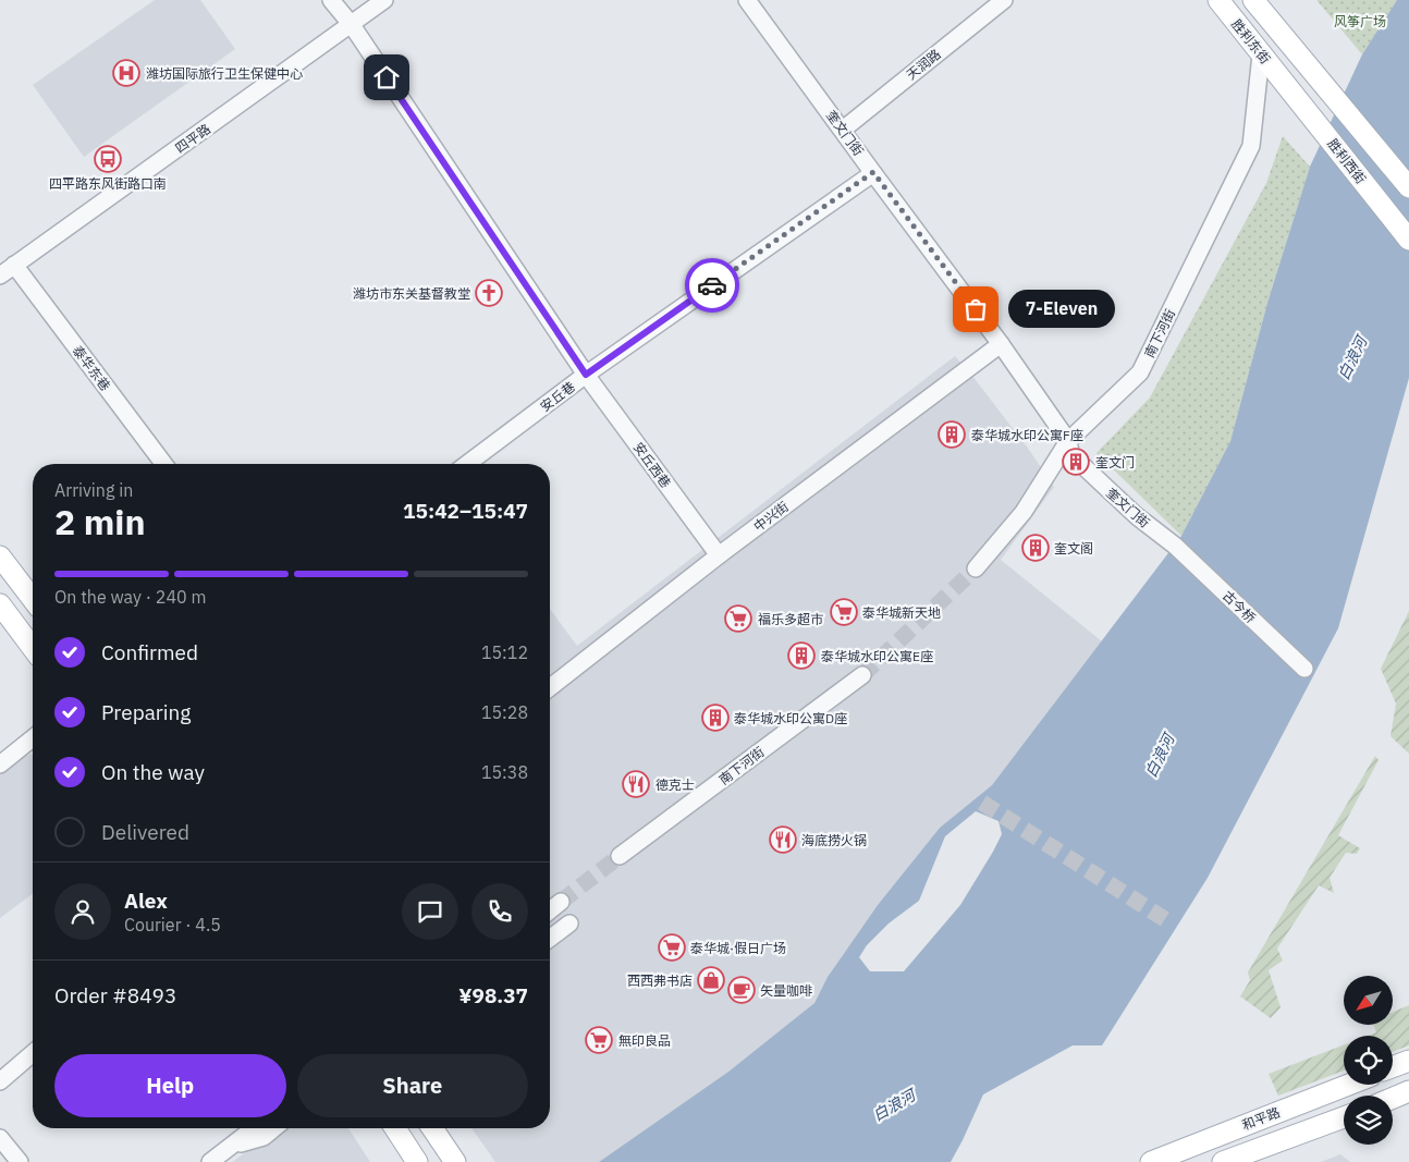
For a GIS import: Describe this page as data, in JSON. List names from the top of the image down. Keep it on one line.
{"streets":{"main road":["胜利东街","胜利西街","和平路"],"street":["天润路","奎文门街","四平路","南下河街","泰华东巷","安丘巷","安丘西巷","中兴街","古今桥"]},"crossings":[["胜利东街","胜利西街"],["胜利东街","南下河街"],["天润路","奎文门街"],["奎文门街","南下河街"],["奎文门街","安丘巷"],["奎文门街","中兴街"],["奎文门街","古今桥"],["四平路","泰华东巷"],["四平路","安丘西巷"],["安丘巷","安丘西巷"],["安丘西巷","中兴街"]],"water":["白浪河"],"parks":["风筝广场"],"places":{"hospital":["潍坊国际旅行卫生保健中心"],"bus stop":["四平路东风街路口南"],"church":["潍坊市东关基督教堂"],"other":["7-Eleven"],"building":["泰华城水印公寓F座","奎文门","奎文阁","泰华城水印公寓E座","泰华城水印公寓D座"],"supermarket":["泰华城新天地","福乐多超市","泰华城·假日广场","無印良品"],"restaurant":["德克士","海底捞火锅"],"shop":["西西弗书店"],"cafe":["矢量咖啡"]},"north":"bottom left","page":{"bubble":"7-Eleven","heading":["2 min","Arriving in","15:42–15:47"],"panel":["Alex","Courier · 4.5","Order #8493","¥98.37"],"bar":"On the way · 240 m","list":[["Confirmed","15:12"],["Preparing","15:28"],["On the way","15:38"],"Delivered"],"buttons":["Help","Share"]}}
